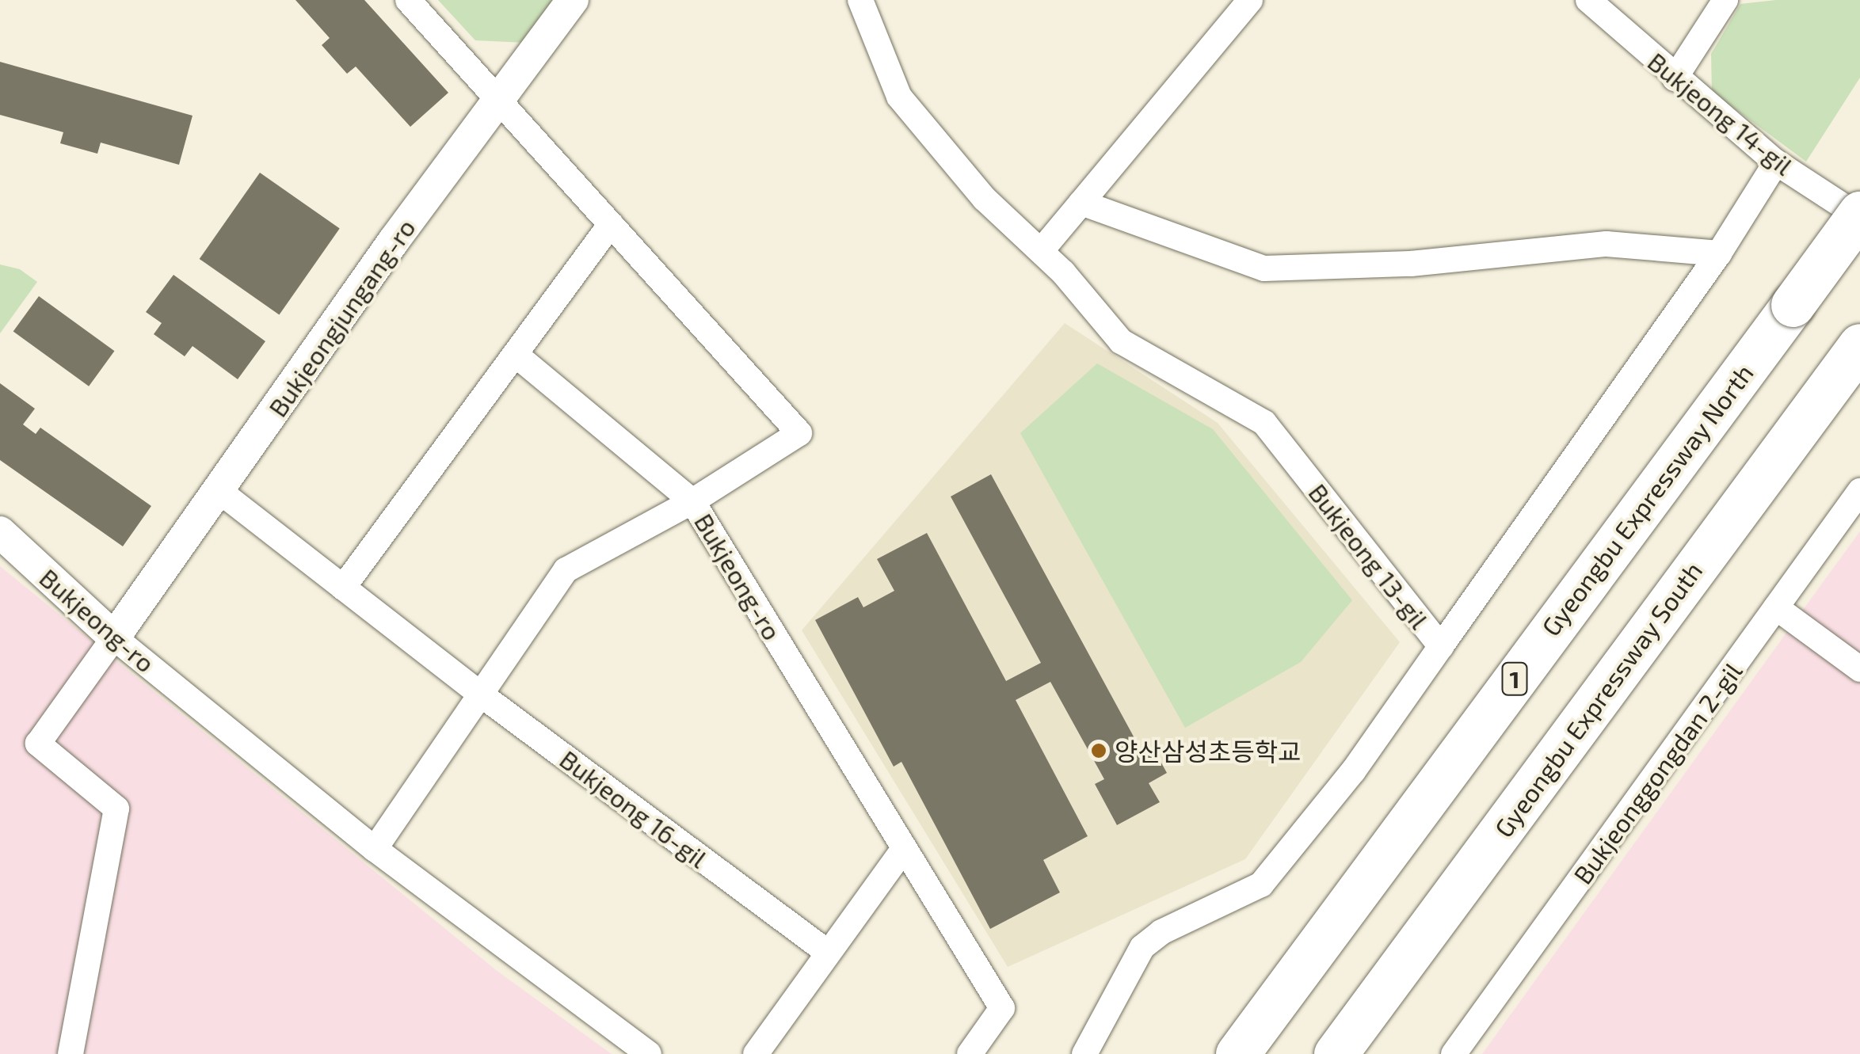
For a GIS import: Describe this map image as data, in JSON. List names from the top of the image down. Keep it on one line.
{"streets":{"highway":["Gyeongbu Expressway North","1","Gyeongbu Expressway South"],"street":["Bukjeong 14-gil","Bukjeongjungang-ro","Bukjeong 13-gil","Bukjeong-ro","Bukjeonggongdan 2-gil","Bukjeong 16-gil"]},"crossings":[["Bukjeong 14-gil","Gyeongbu Expressway North"],["Bukjeong 14-gil","Bukjeong 13-gil"],["Bukjeongjungang-ro","Bukjeong-ro"],["Bukjeongjungang-ro","Bukjeong 16-gil"]],"places":["양산삼성초등학교"]}
